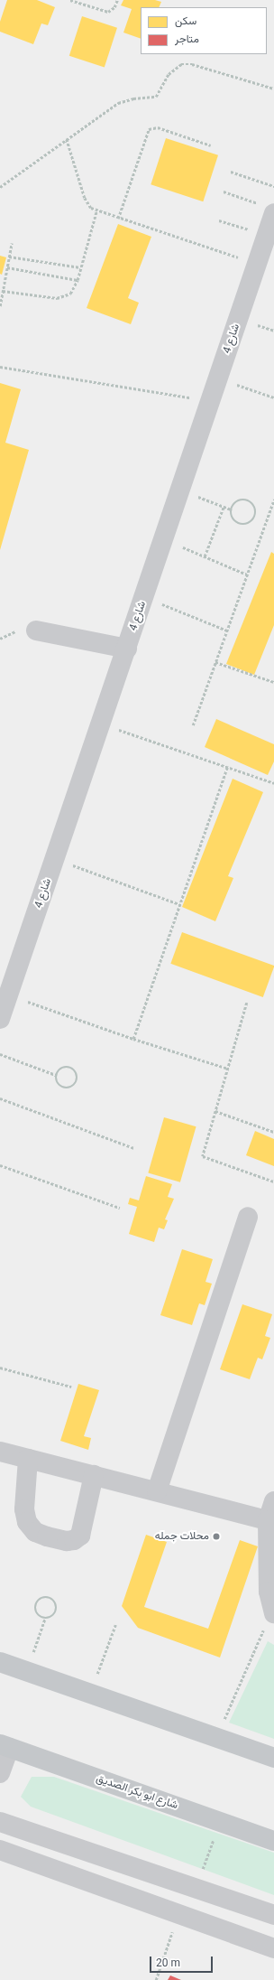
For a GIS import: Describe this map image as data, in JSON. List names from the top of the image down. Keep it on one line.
{"streets":{"main road":["شارع ابو بكر الصديق"],"street":["شارع 4"]},"places":["محلات جمله"],"legend":["سكن","متاجر"],"scale_bar":"20 m"}
